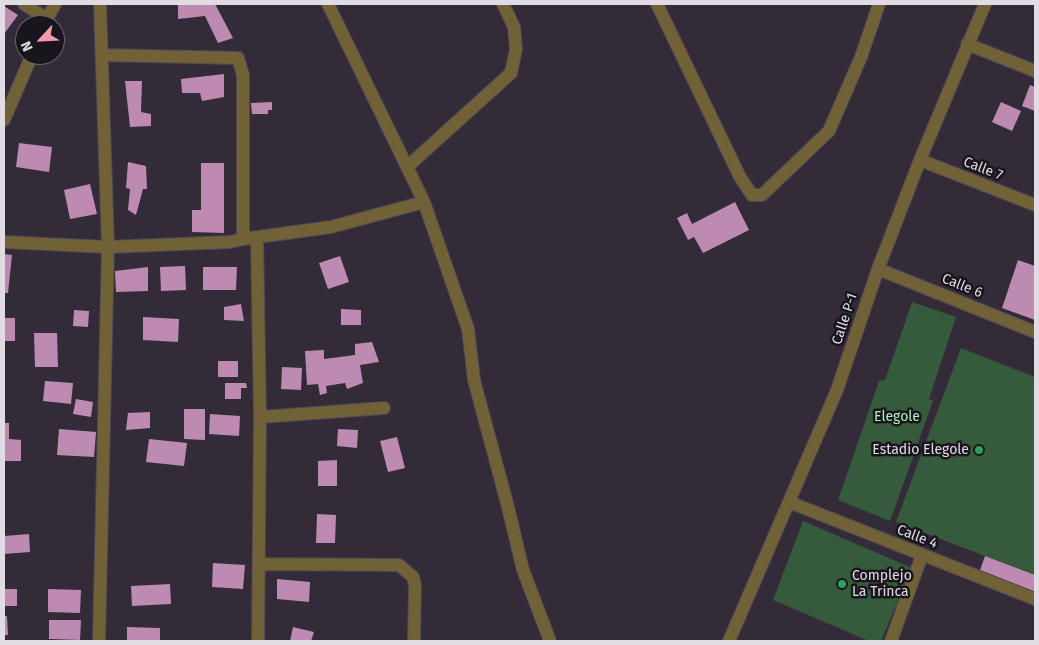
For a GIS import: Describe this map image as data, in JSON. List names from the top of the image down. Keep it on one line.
{"streets":{"street":["Calle 7","Calle 6","Calle P-1","Calle 4"]},"crossings":[["Calle 7","Calle P-1"],["Calle 6","Calle P-1"],["Calle P-1","Calle 4"]],"parks":["Elegole"],"places":["Estadio Elegole","Complejo La Trinca"],"north":"bottom left"}
